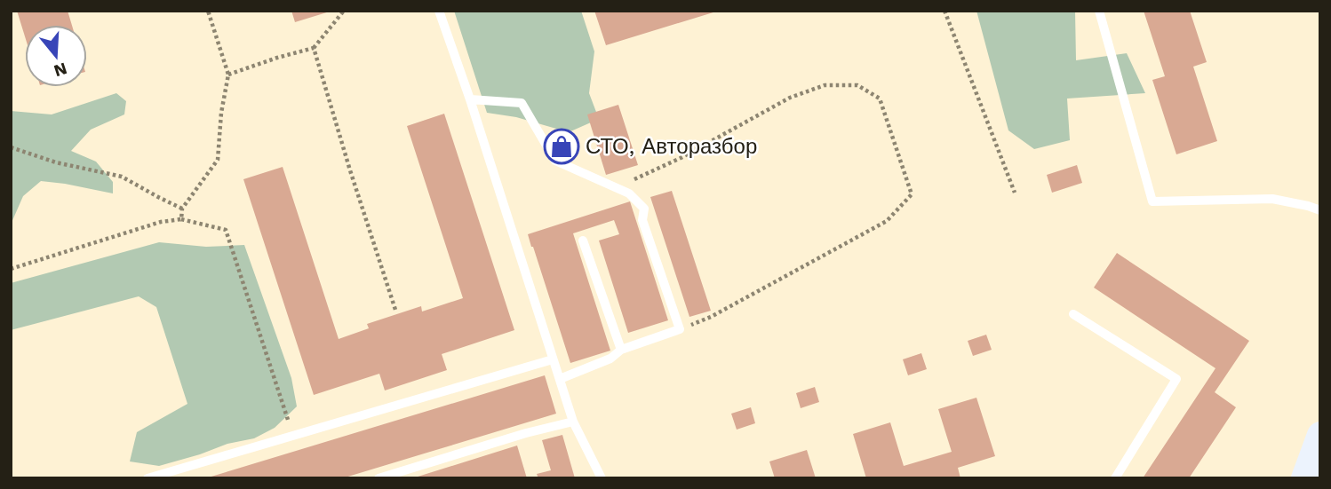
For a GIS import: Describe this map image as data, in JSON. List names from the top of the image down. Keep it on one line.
{"places":{"shop":["СТО, Авторазбор"]},"north":"bottom"}
